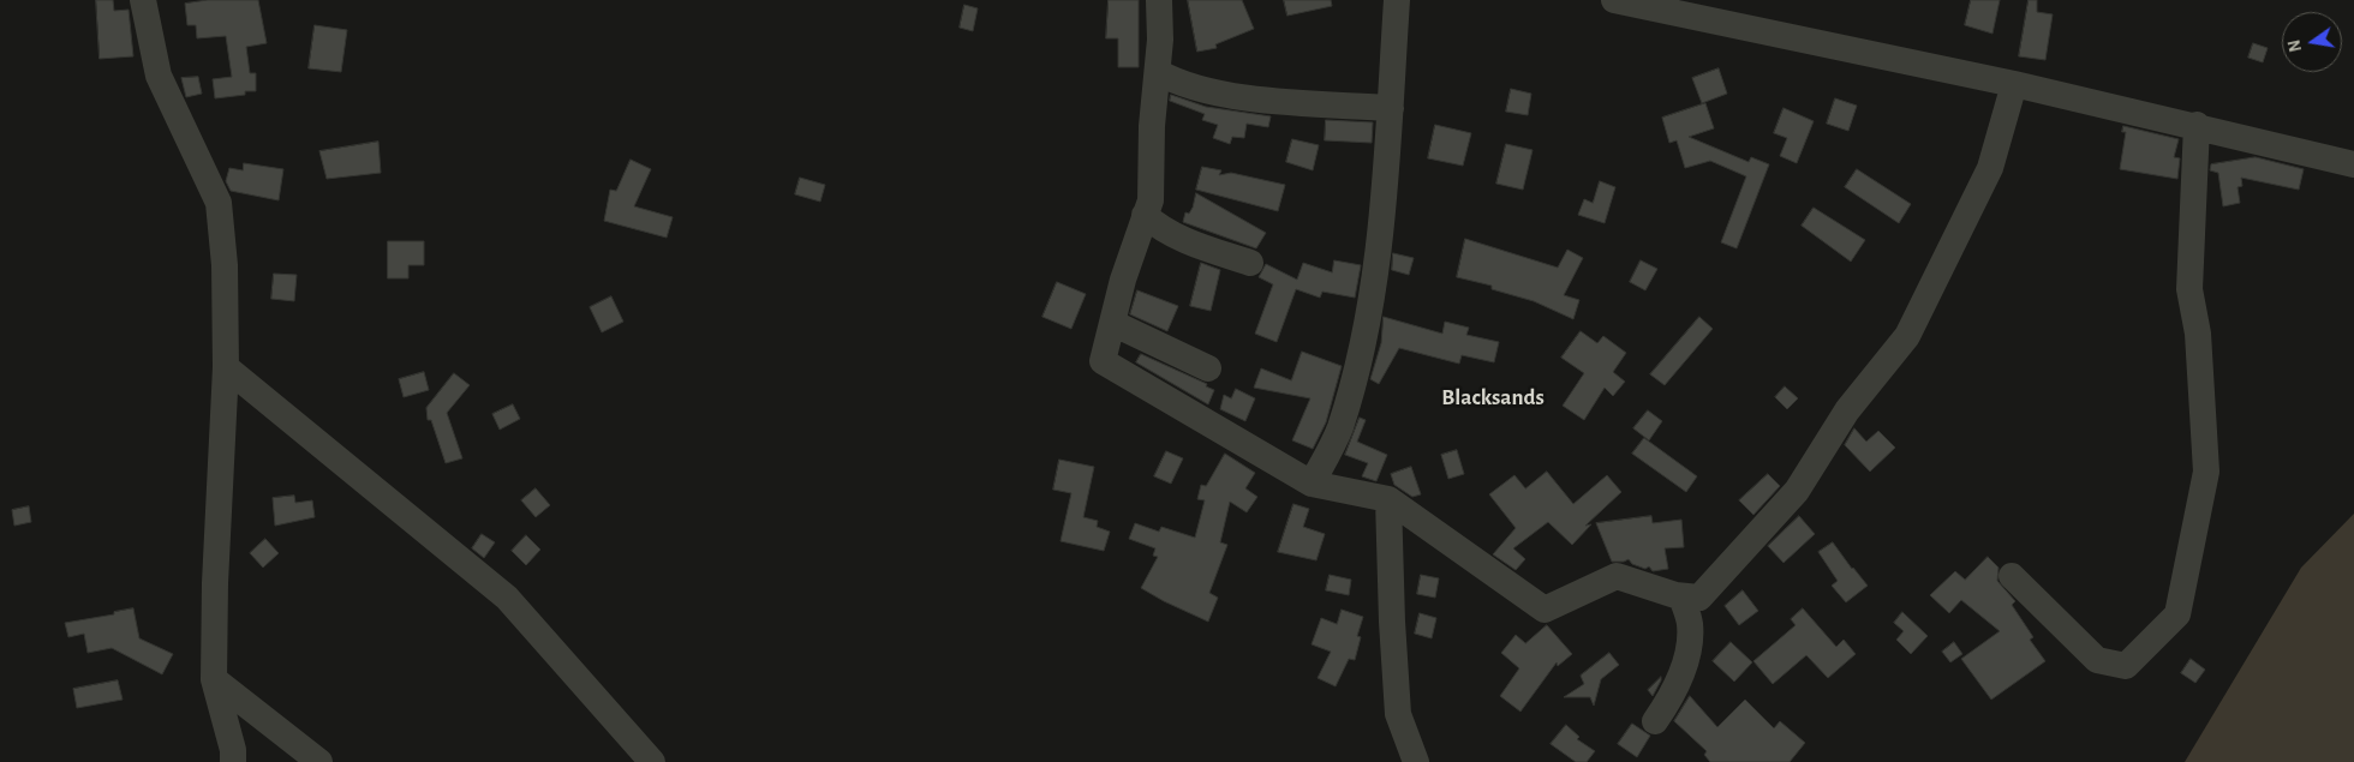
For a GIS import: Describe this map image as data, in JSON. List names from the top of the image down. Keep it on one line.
{"districts":["Blacksands"],"north":"left"}
